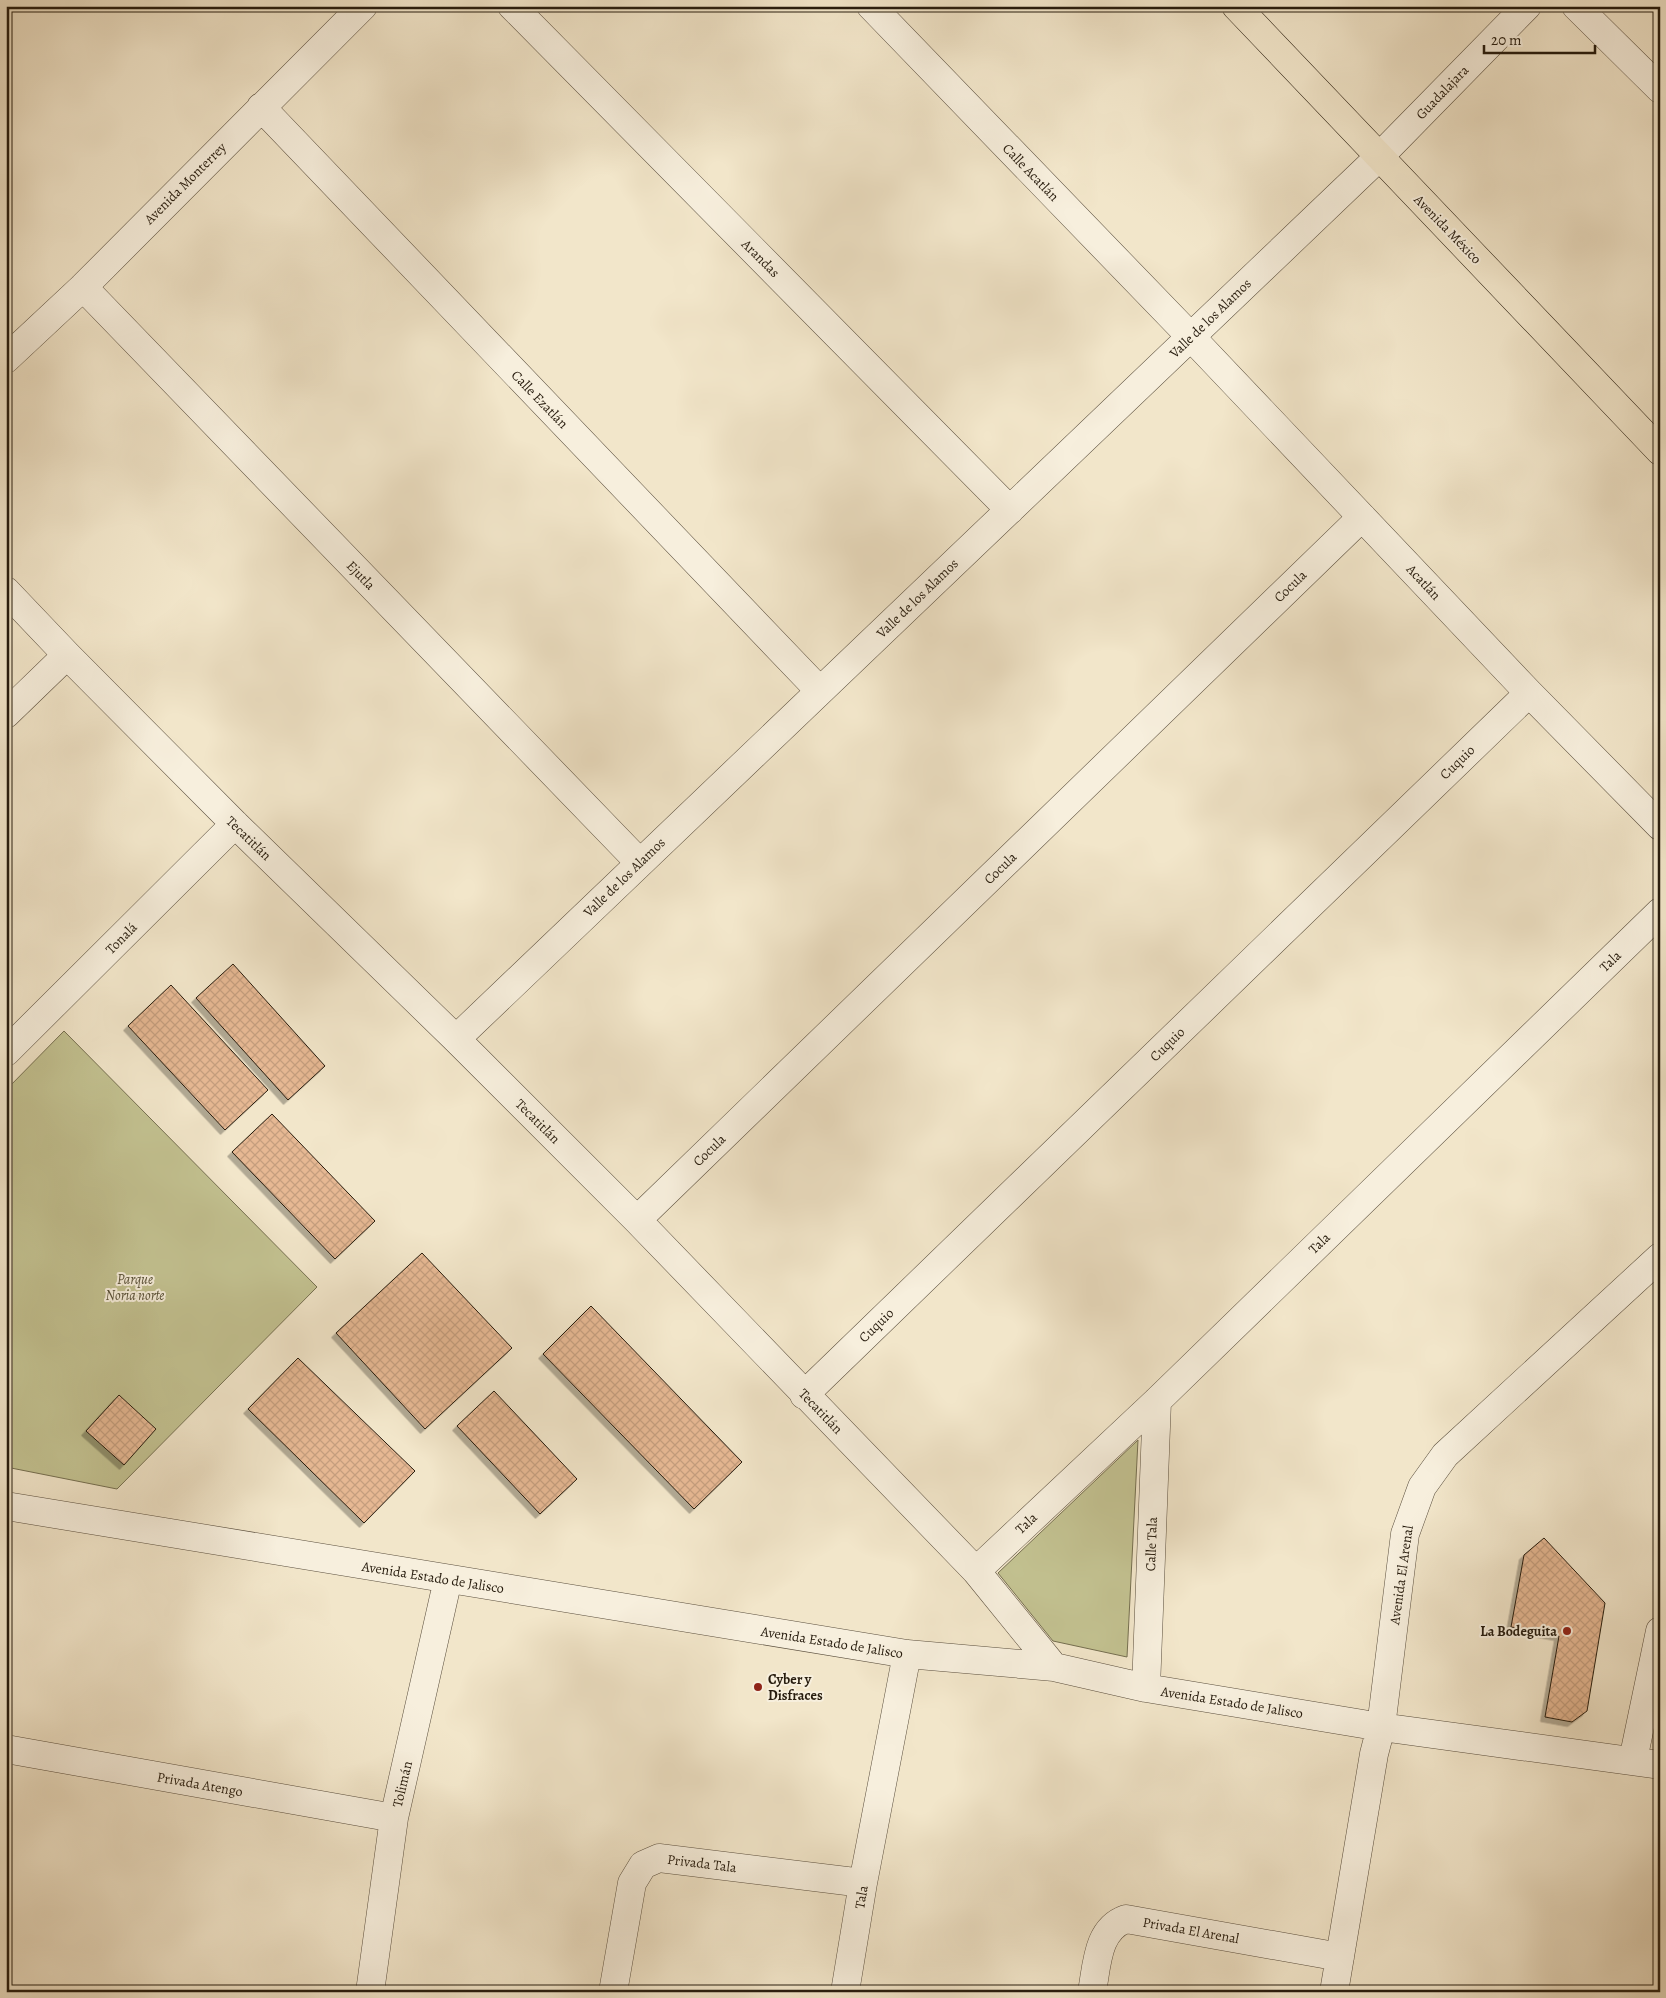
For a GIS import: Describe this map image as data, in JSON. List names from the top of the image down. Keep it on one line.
{"streets":{"main road":["Avenida México"],"street":["Guadalajara","Calle Acatlán","Avenida Monterrey","Arandas","Valle de los Alamos","Calle Ezatlán","Ejutla","Acatlán","Cocula","Cuquio","Tecatitlán","Tonalá","Tala","Calle Tala","Avenida El Arenal","Avenida Estado de Jalisco","Privada Atengo","Tolimán","Privada Tala","Privada El Arenal"]},"crossings":[["Guadalajara","Avenida México"],["Guadalajara","Valle de los Alamos"],["Calle Acatlán","Valle de los Alamos"],["Calle Acatlán","Acatlán"],["Avenida Monterrey","Calle Ezatlán"],["Avenida Monterrey","Ejutla"],["Avenida México","Valle de los Alamos"],["Arandas","Valle de los Alamos"],["Valle de los Alamos","Calle Ezatlán"],["Valle de los Alamos","Ejutla"],["Valle de los Alamos","Acatlán"],["Valle de los Alamos","Tecatitlán"],["Acatlán","Cocula"],["Acatlán","Cuquio"],["Cocula","Tecatitlán"],["Cuquio","Tecatitlán"],["Tecatitlán","Tonalá"],["Tecatitlán","Tala"],["Tecatitlán","Avenida Estado de Jalisco"],["Tala","Calle Tala"],["Tala","Avenida Estado de Jalisco"],["Tala","Privada Tala"],["Calle Tala","Avenida Estado de Jalisco"],["Avenida El Arenal","Avenida Estado de Jalisco"],["Avenida El Arenal","Privada El Arenal"],["Avenida Estado de Jalisco","Tolimán"],["Privada Atengo","Tolimán"]],"parks":["Parque Noria norte"],"places":["La Bodeguita","Cyber y Disfraces"],"scale_bar":"20 m"}
